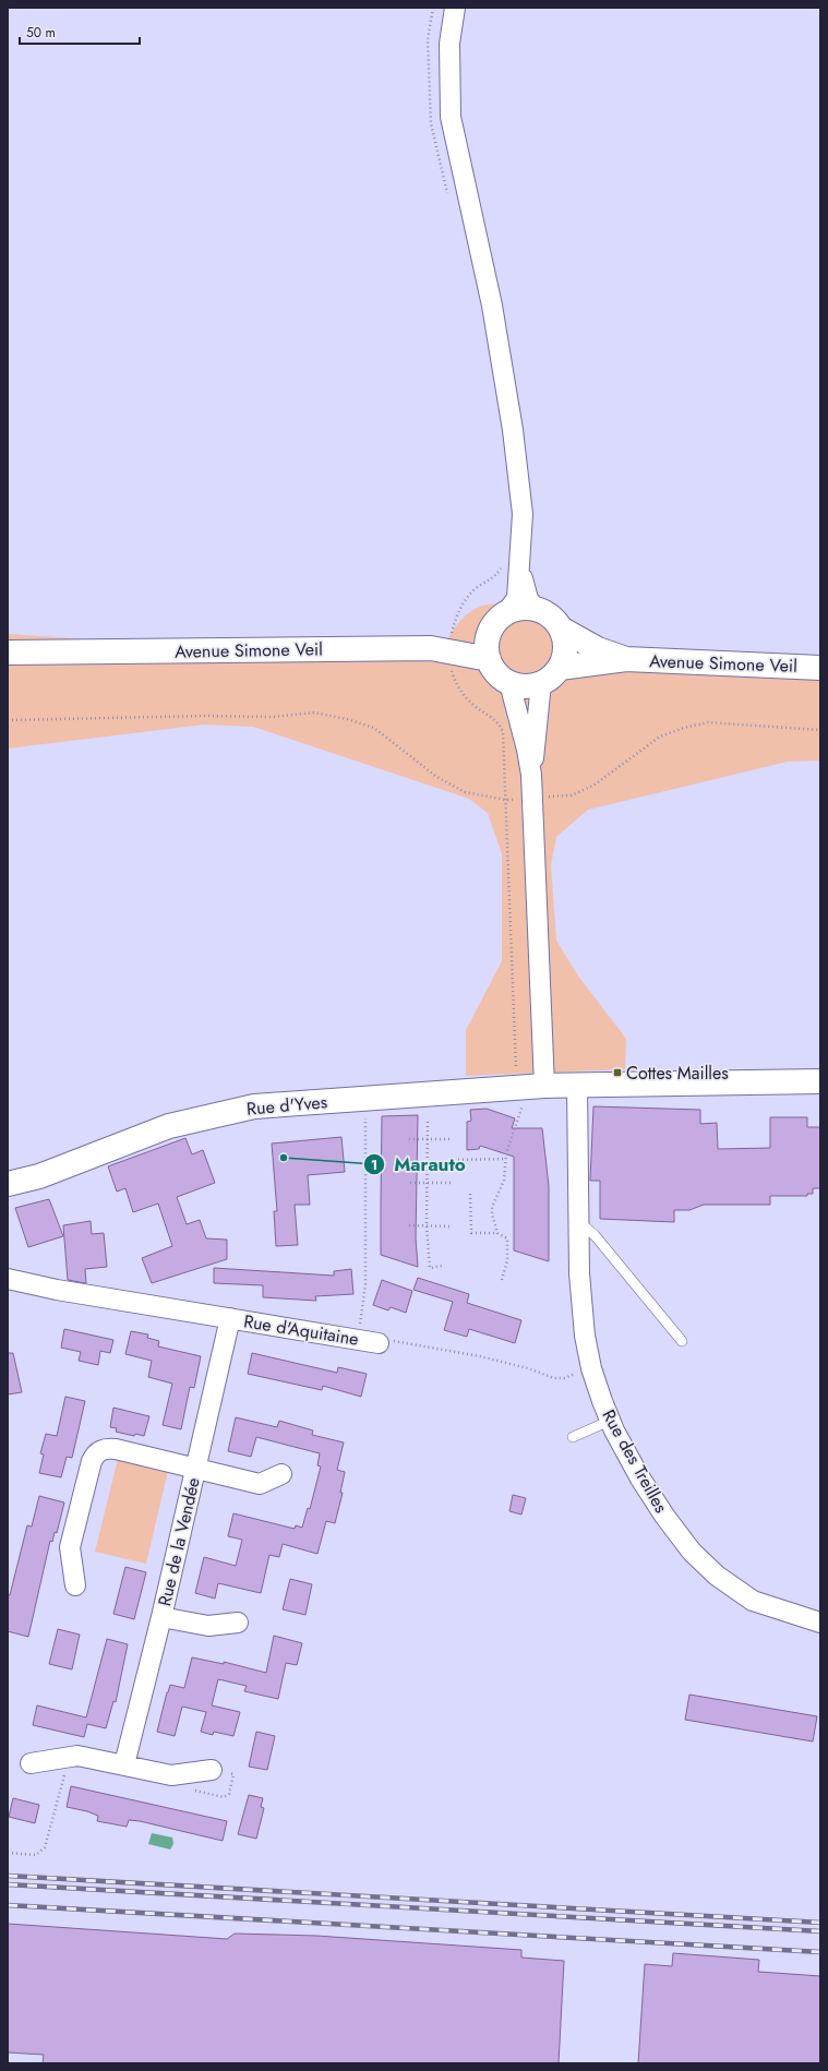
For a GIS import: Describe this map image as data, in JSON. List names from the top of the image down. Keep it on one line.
{"streets":{"main road":["Avenue Simone Veil","Rue d'Yves"],"street":["Rue d'Aquitaine","Rue des Treilles","Rue de la Vendée"]},"crossings":[["Rue d'Yves","Rue des Treilles"],["Rue d'Aquitaine","Rue des Treilles"],["Rue d'Aquitaine","Rue de la Vendée"]],"places":{"transit":["Cottes Mailles"],"other":["Marauto"]},"scale_bar":"50 m"}
